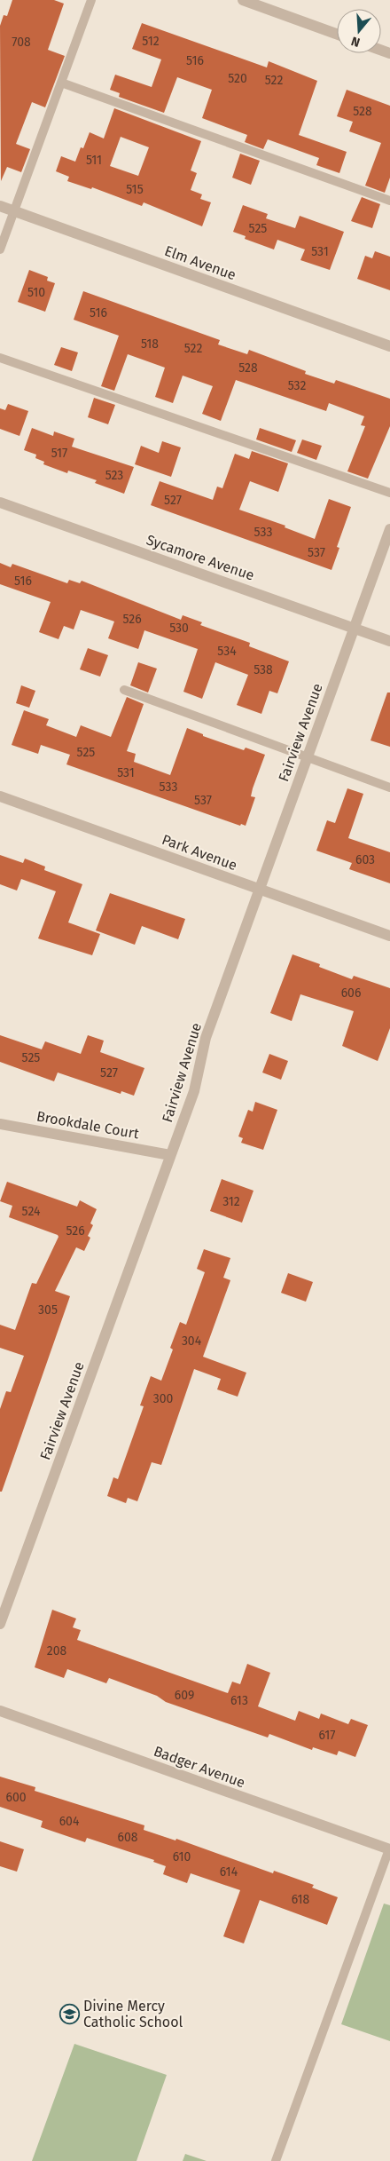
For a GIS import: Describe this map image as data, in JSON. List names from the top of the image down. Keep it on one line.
{"streets":{"street":["Elm Avenue","Sycamore Avenue","Fairview Avenue","Park Avenue","Brookdale Court","Badger Avenue"]},"crossings":[["Sycamore Avenue","Fairview Avenue"],["Fairview Avenue","Park Avenue"],["Fairview Avenue","Brookdale Court"]],"places":{"school or university":["Divine Mercy Catholic School"]},"house_numbers":["512","708","516","520","522","528","511","515","525","531","510","516","518","522","528","532","517","523","527","533","537","516","526","530","534","538","525","531","533","537","603","606","525","527","312","524","526","305","304","300","208","609","613","617","600","604","608","610","614","618"],"north":"bottom"}
